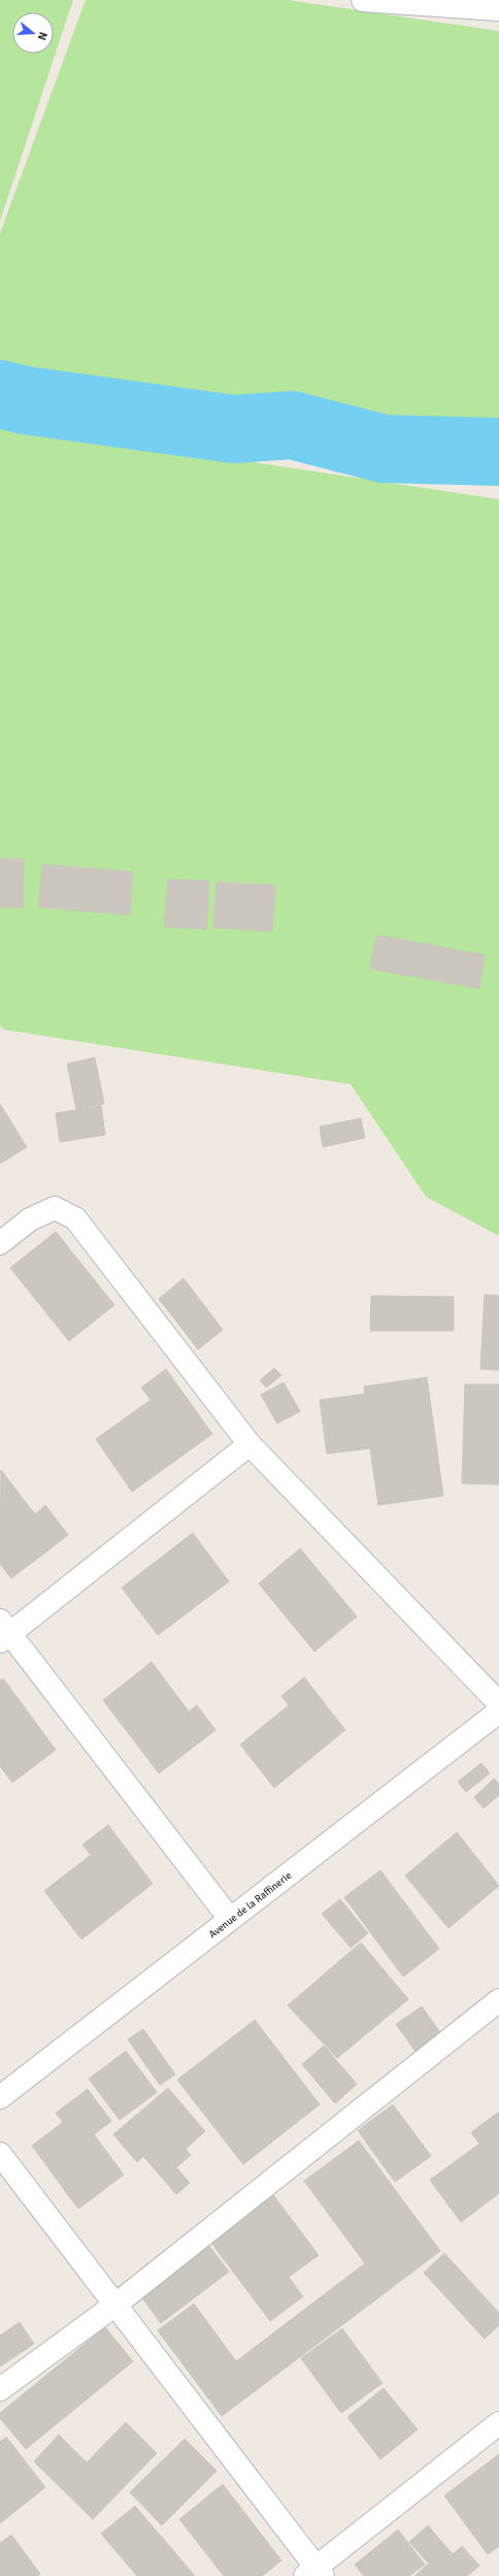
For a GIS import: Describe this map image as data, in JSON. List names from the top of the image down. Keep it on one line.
{"streets":{"street":["Avenue de la Raffinerie"]},"north":"right"}
